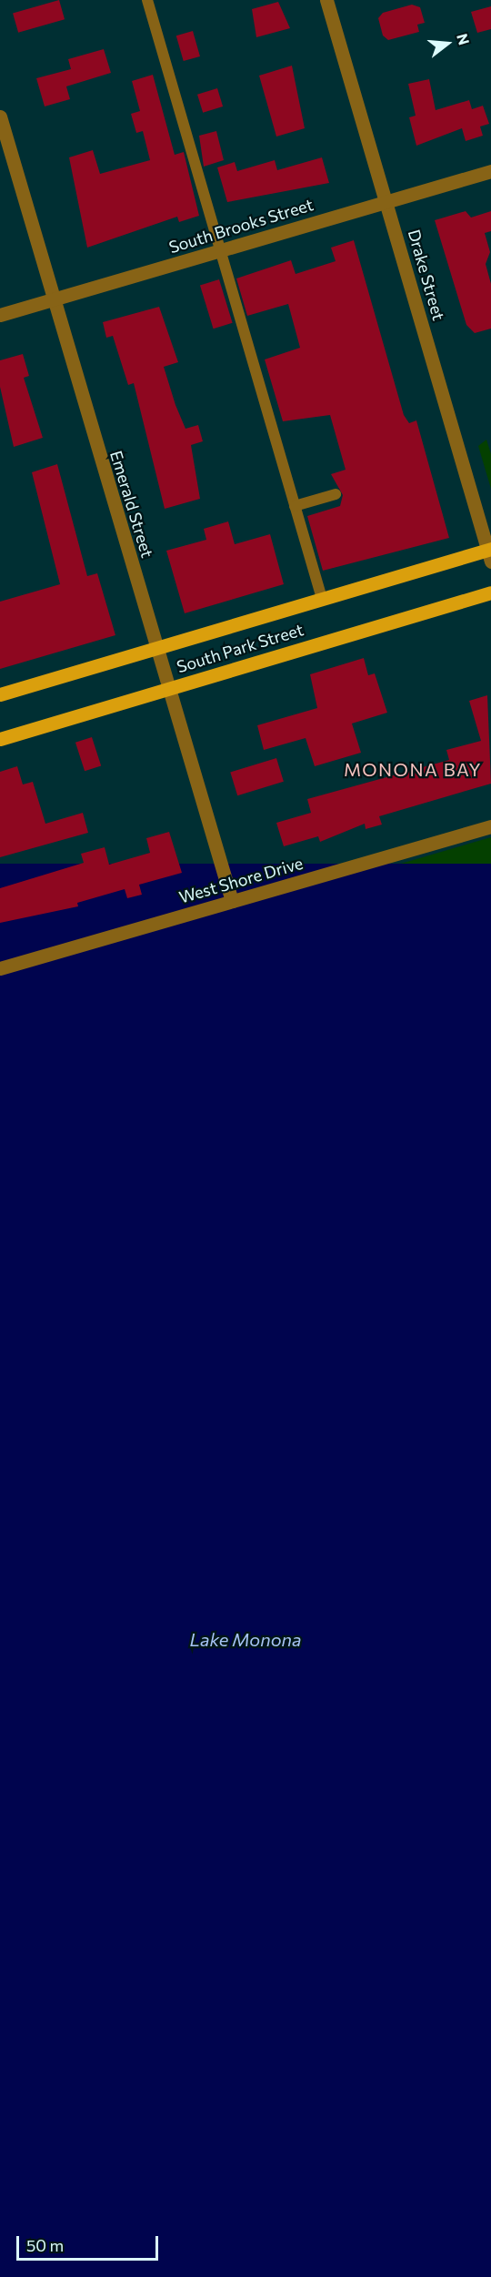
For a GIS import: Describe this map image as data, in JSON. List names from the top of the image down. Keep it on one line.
{"streets":{"main road":["South Park Street"],"street":["South Brooks Street","Drake Street","Emerald Street","West Shore Drive"]},"crossings":[["South Brooks Street","Drake Street"],["South Brooks Street","Emerald Street"],["Drake Street","South Park Street"],["Emerald Street","South Park Street"],["Emerald Street","West Shore Drive"]],"districts":["MONONA BAY"],"water":["Lake Monona"],"scale_bar":"50 m","north":"right"}
